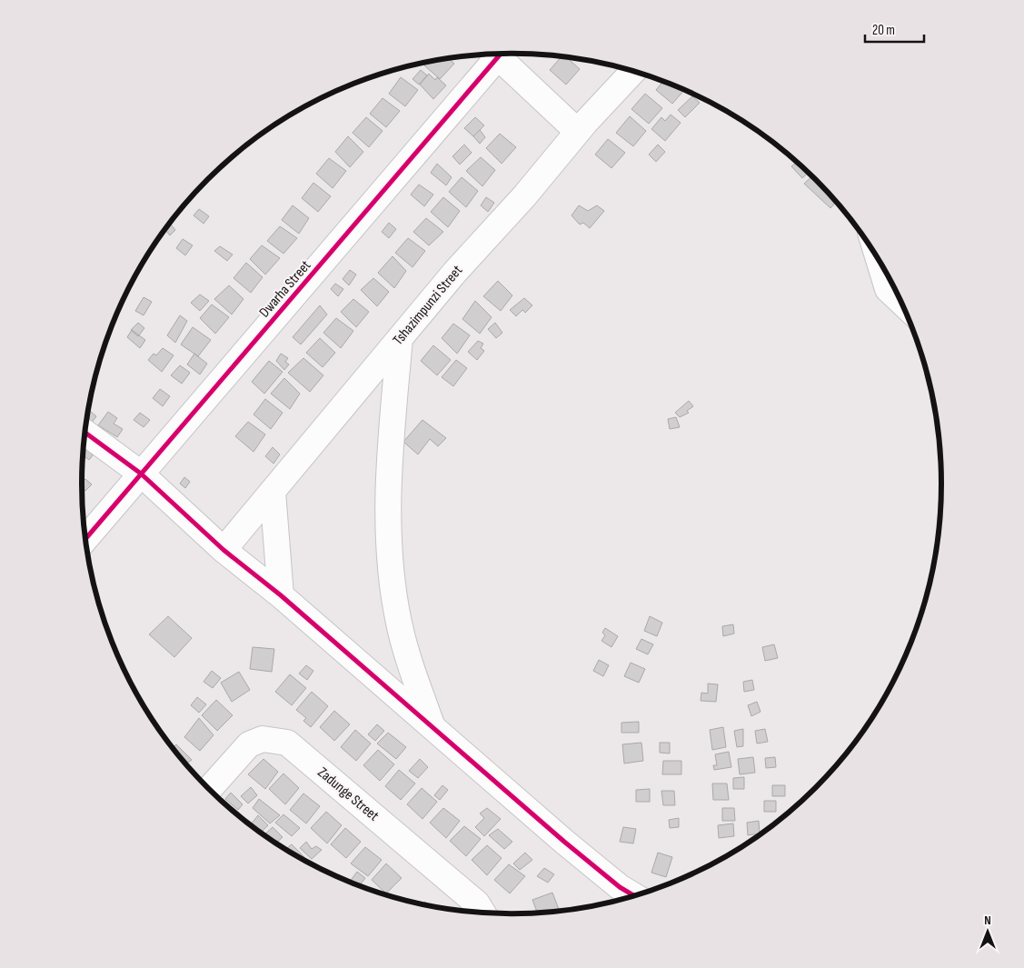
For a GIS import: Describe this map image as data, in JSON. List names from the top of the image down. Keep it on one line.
{"streets":{"street":["Dwarha Street","Tshazimpunzi Street","Zadunge Street"]},"scale_bar":"20 m","north":"top"}
